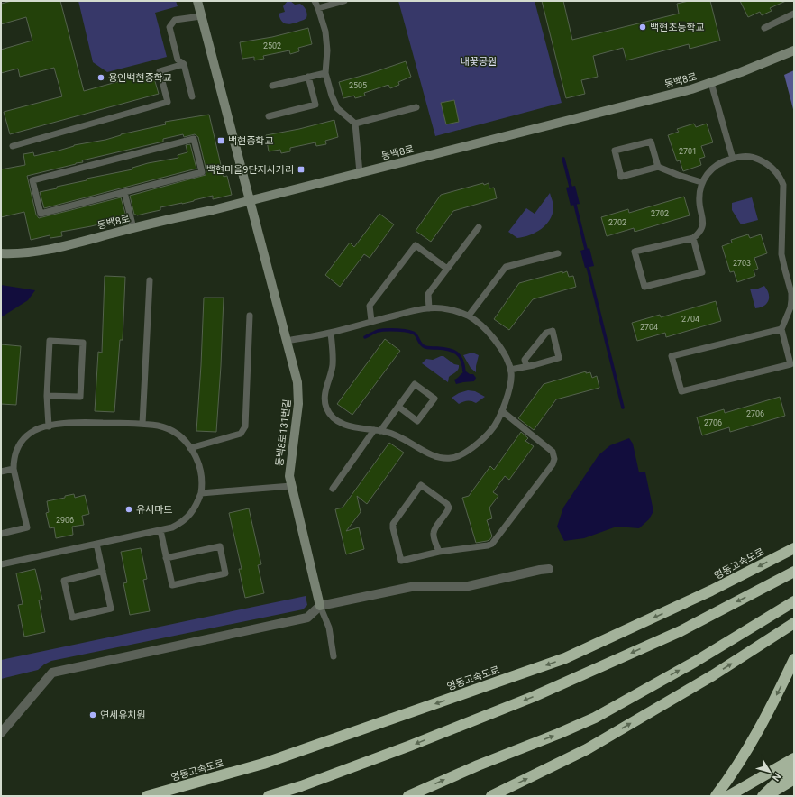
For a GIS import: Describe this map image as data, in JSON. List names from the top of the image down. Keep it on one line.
{"streets":{"highway":["영동고속도로"],"street":["동백8로","동백8로131번길"]},"crossings":[["동백8로","동백8로131번길"]],"parks":["내꽃공원"],"places":{"other":["백현초등학교","용인백현중학교","유세마트","연세유치원"],"transit":["백현중학교","백현마을9단지사거리"]},"house_numbers":["2502","2505","2701","2702","2702","2703","2704","2704","2706","2706","2906"],"north":"bottom right"}
